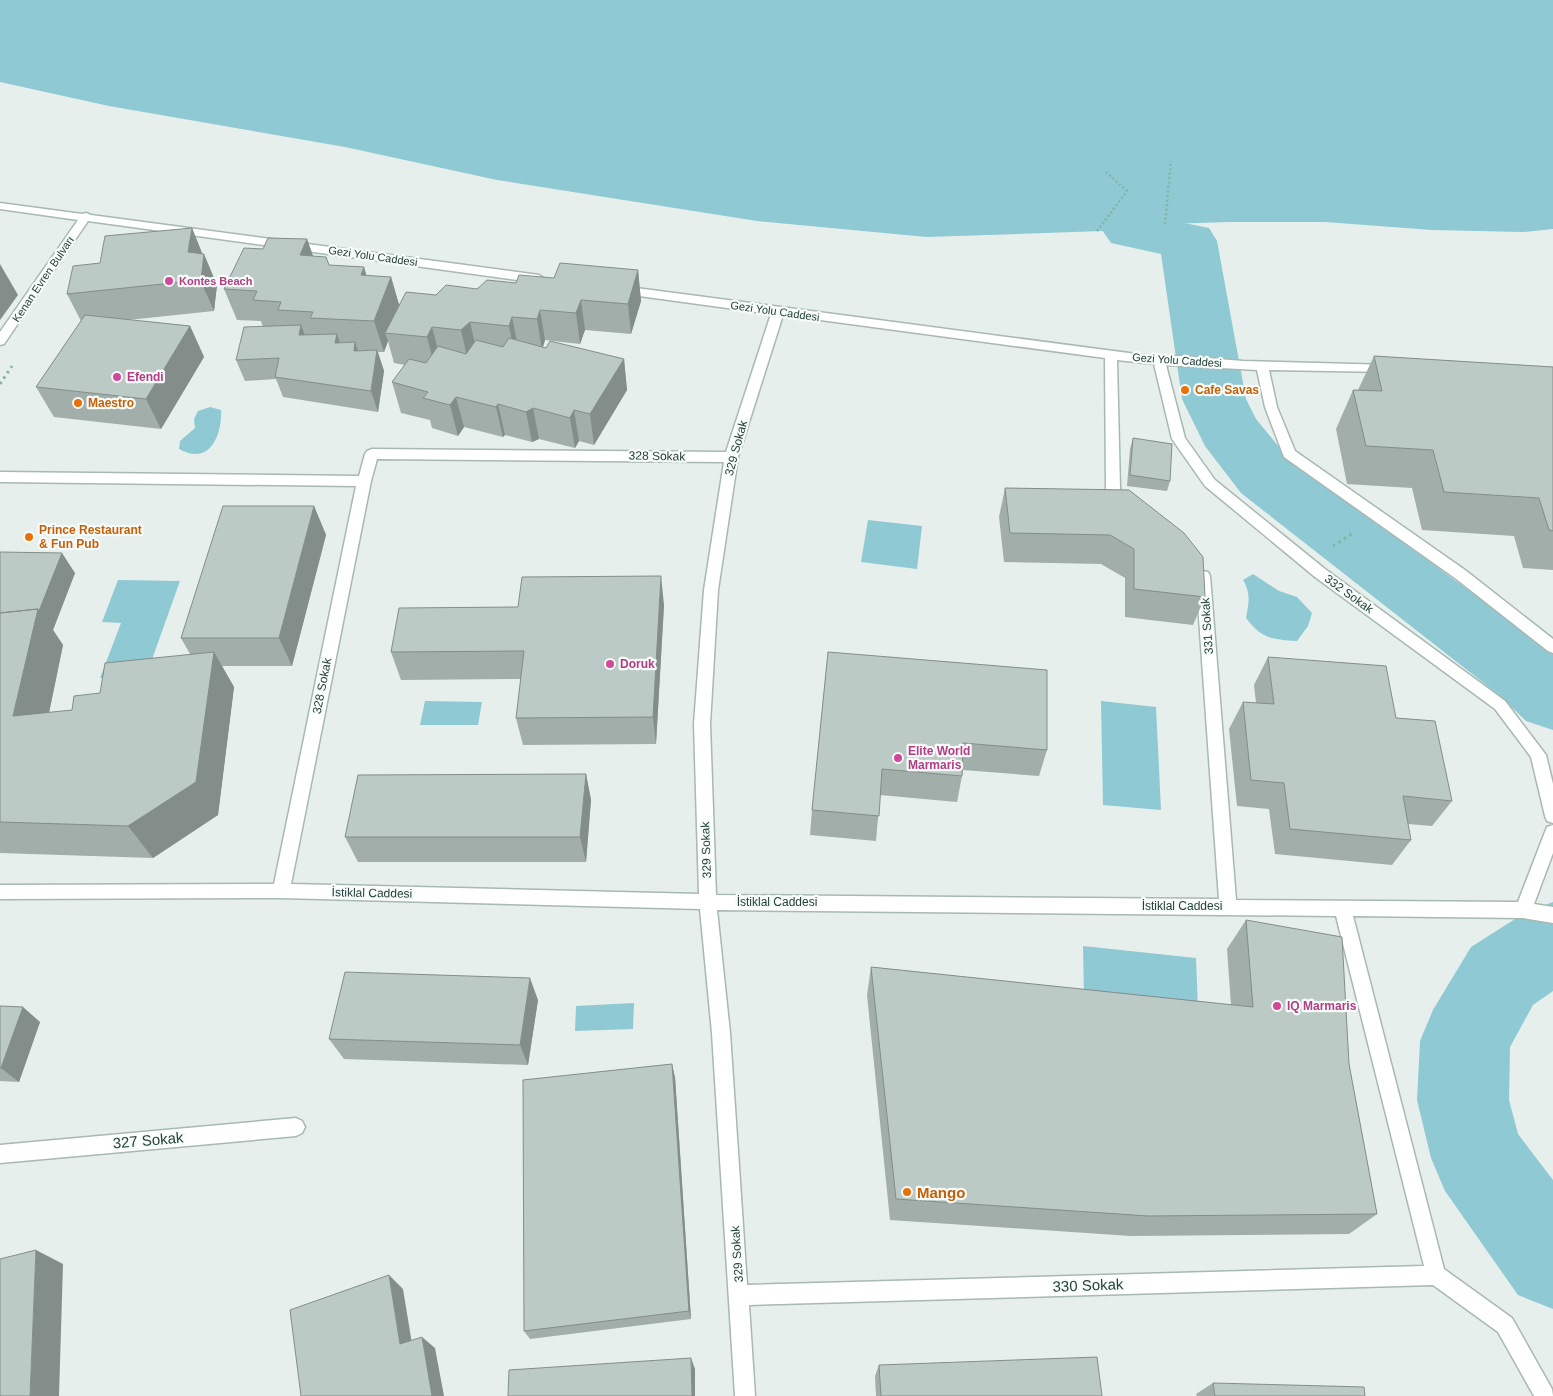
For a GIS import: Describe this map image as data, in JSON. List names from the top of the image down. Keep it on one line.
{"streets":{"street":["Gezi Yolu Caddesi","Kenan Evren Bulvarı","329 Sokak","328 Sokak","332 Sokak","331 Sokak","İstiklal Caddesi","327 Sokak","330 Sokak"]},"crossings":[["Gezi Yolu Caddesi","Kenan Evren Bulvarı"],["Gezi Yolu Caddesi","329 Sokak"],["Gezi Yolu Caddesi","332 Sokak"],["329 Sokak","328 Sokak"],["329 Sokak","İstiklal Caddesi"],["329 Sokak","330 Sokak"],["328 Sokak","İstiklal Caddesi"],["331 Sokak","İstiklal Caddesi"]],"places":["Kontes Beach","Efendi","Cafe Savas","Maestro","Prince Restaurant & Fun Pub","Doruk","Elite World Marmaris","IQ Marmaris","Mango"]}
